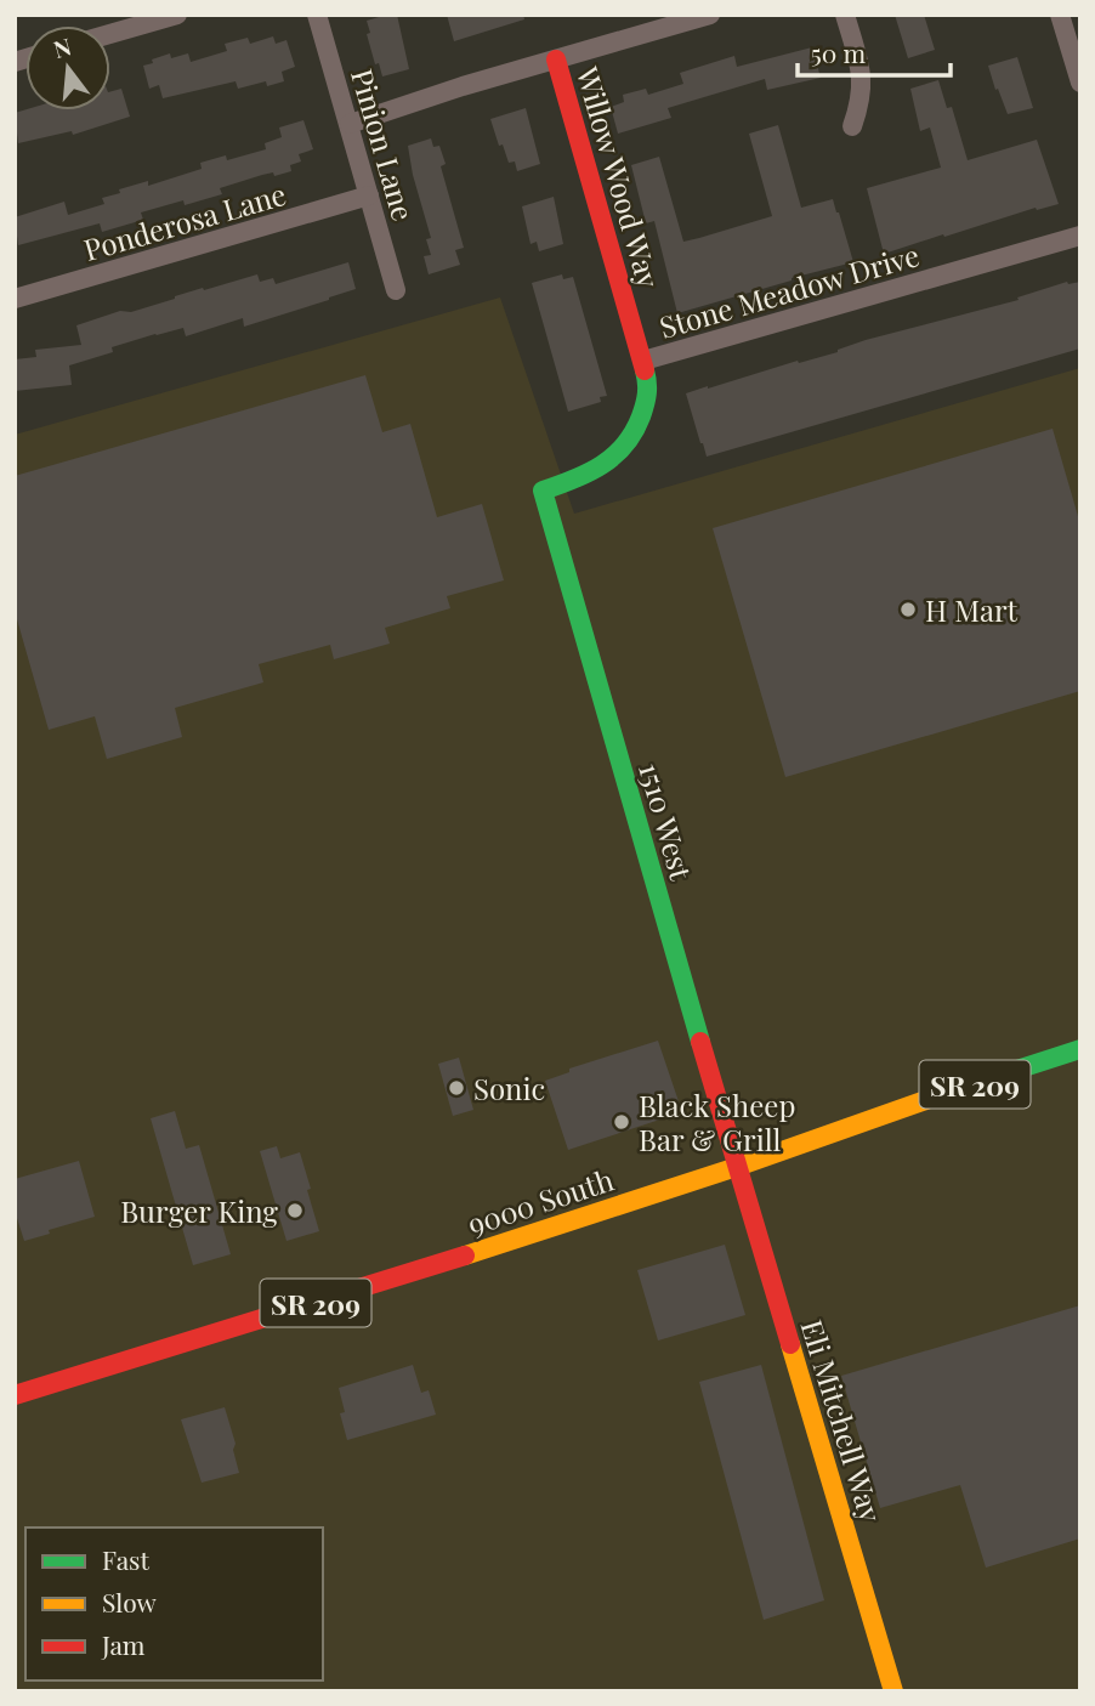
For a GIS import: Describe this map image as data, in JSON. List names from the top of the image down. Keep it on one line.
{"streets":{"street":["Pinion Lane","Willow Wood Way","Ponderosa Lane","Stone Meadow Drive","1510 West","SR 209","9000 South","Eli Mitchell Way"]},"crossings":[["Pinion Lane","Ponderosa Lane"],["Willow Wood Way","Stone Meadow Drive"],["Stone Meadow Drive","1510 West"],["1510 West","9000 South"],["1510 West","Eli Mitchell Way"],["9000 South","Eli Mitchell Way"]],"places":["H Mart","Sonic","Black Sheep Bar & Grill","Burger King"],"legend":["Fast","Slow","Jam"],"scale_bar":"50 m","north":"top"}
